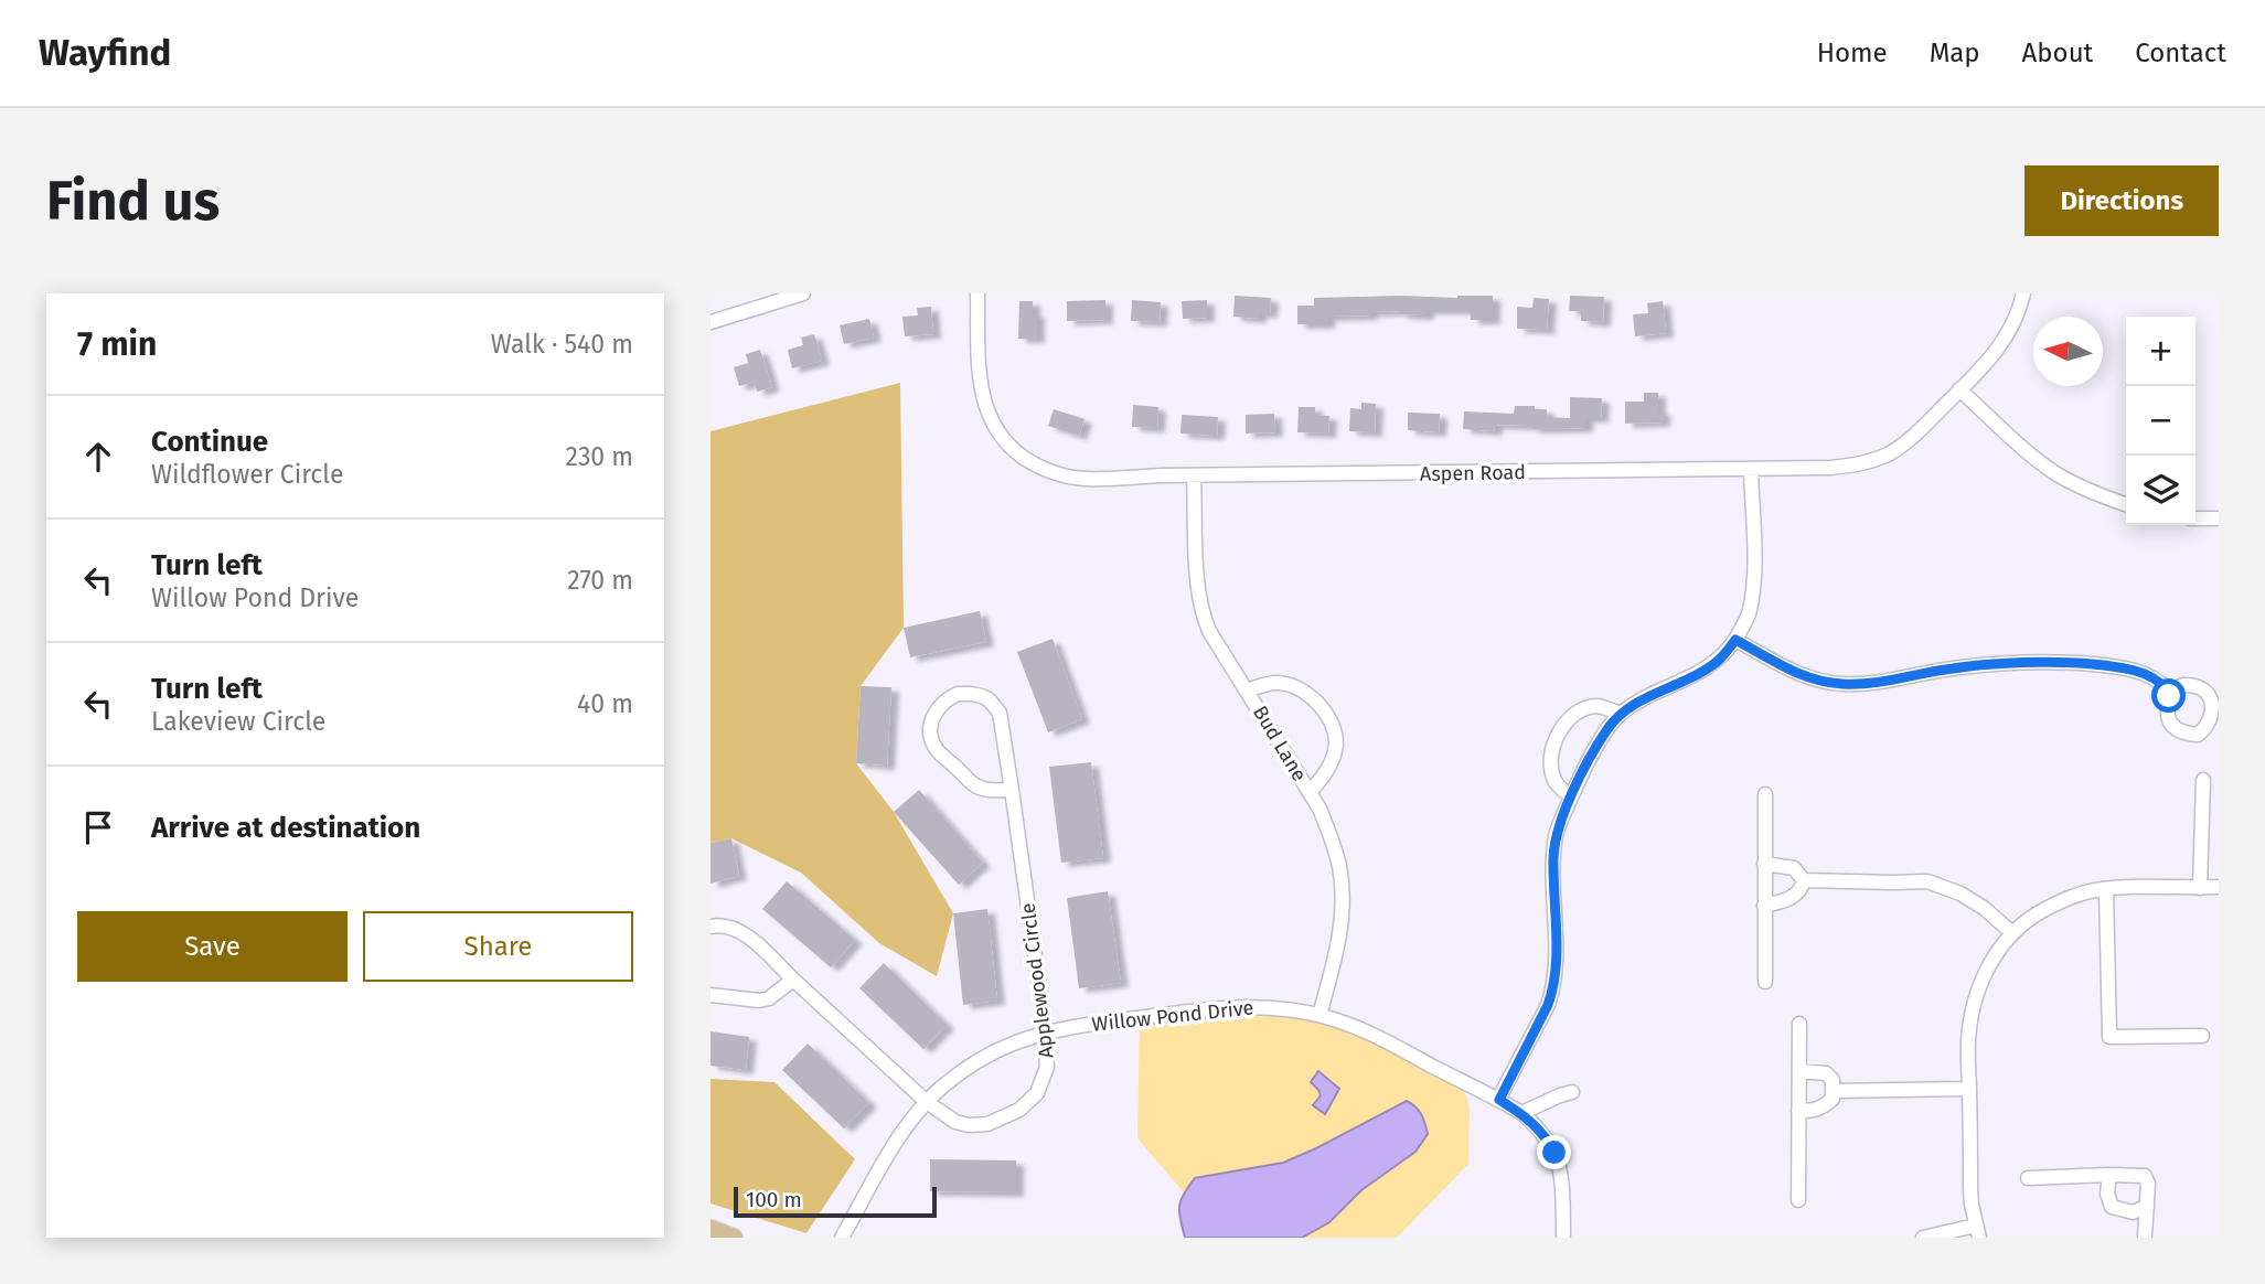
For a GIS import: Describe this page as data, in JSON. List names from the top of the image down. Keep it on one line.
{"streets":{"street":["Aspen Road","Bud Lane","Applewood Circle","Willow Pond Drive"]},"crossings":[["Aspen Road","Bud Lane"],["Bud Lane","Willow Pond Drive"],["Applewood Circle","Willow Pond Drive"]],"scale_bar":"100 m","north":"left","page":{"header":"Wayfind","nav":["Home","Map","About","Contact"],"buttons":["Directions",["Save","Share"]],"title":"Find us","heading":["7 min","Walk · 540 m"],"map_buttons":["+","−"],"list":[["Continue","Wildflower Circle","230 m"],["Turn left","Willow Pond Drive","270 m"],["Turn left","Lakeview Circle","40 m"],"Arrive at destination"],"scale":"100 m"}}
